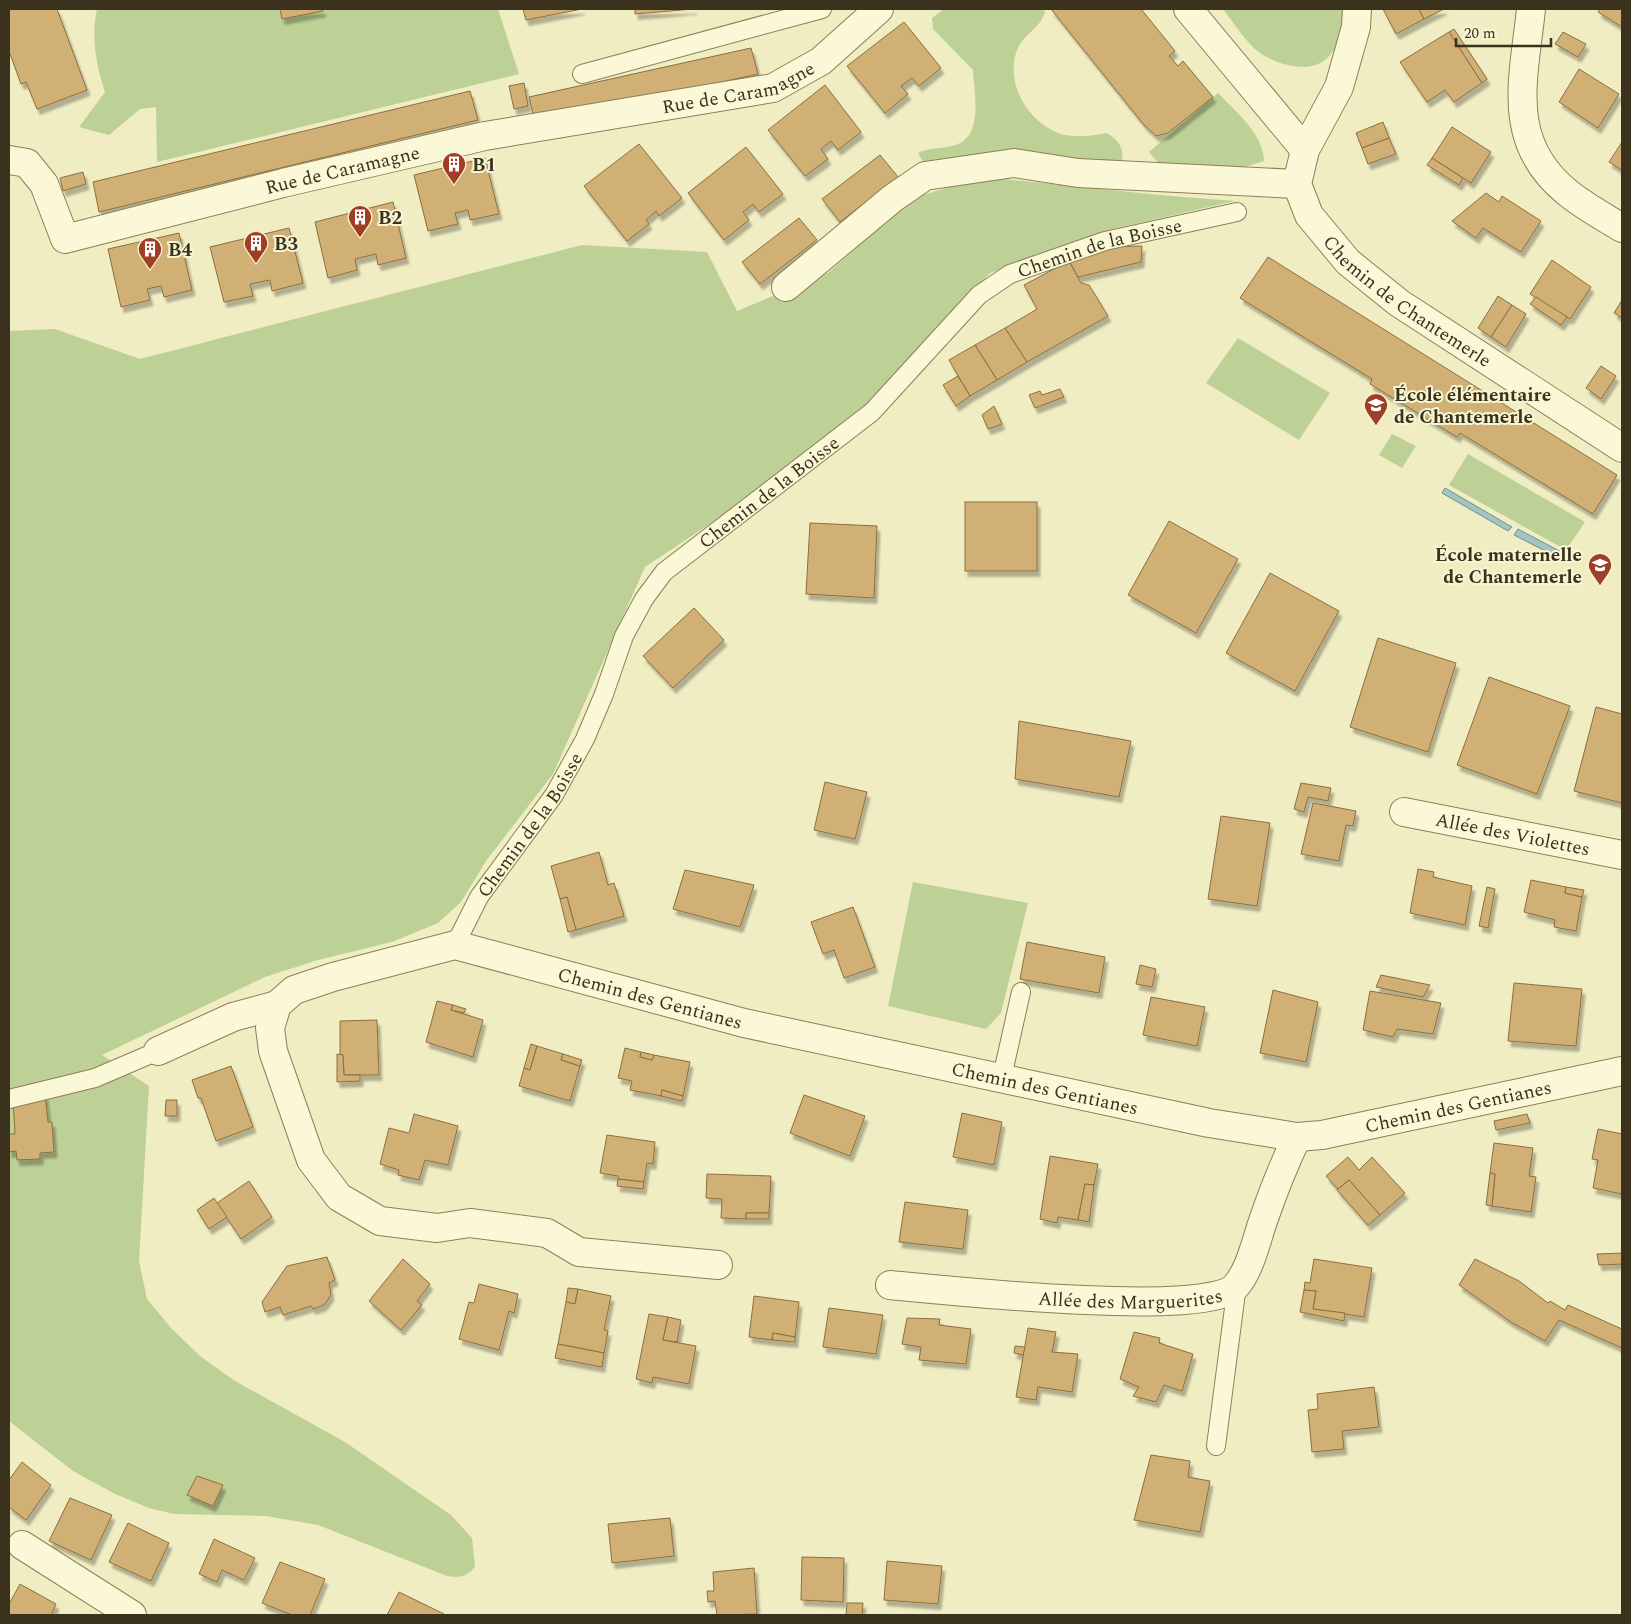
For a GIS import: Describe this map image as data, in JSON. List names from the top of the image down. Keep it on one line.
{"streets":{"street":["Rue de Caramagne","Chemin de Chantemerle","Allée des Violettes","Chemin des Gentianes","Allée des Marguerites"],"lane":["Chemin de la Boisse"]},"crossings":[["Chemin de la Boisse","Chemin des Gentianes"],["Chemin des Gentianes","Allée des Marguerites"]],"places":{"building":["B1","B2","B3","B4"],"school or university":["École élémentaire de Chantemerle","École maternelle de Chantemerle"]},"scale_bar":"20 m"}
